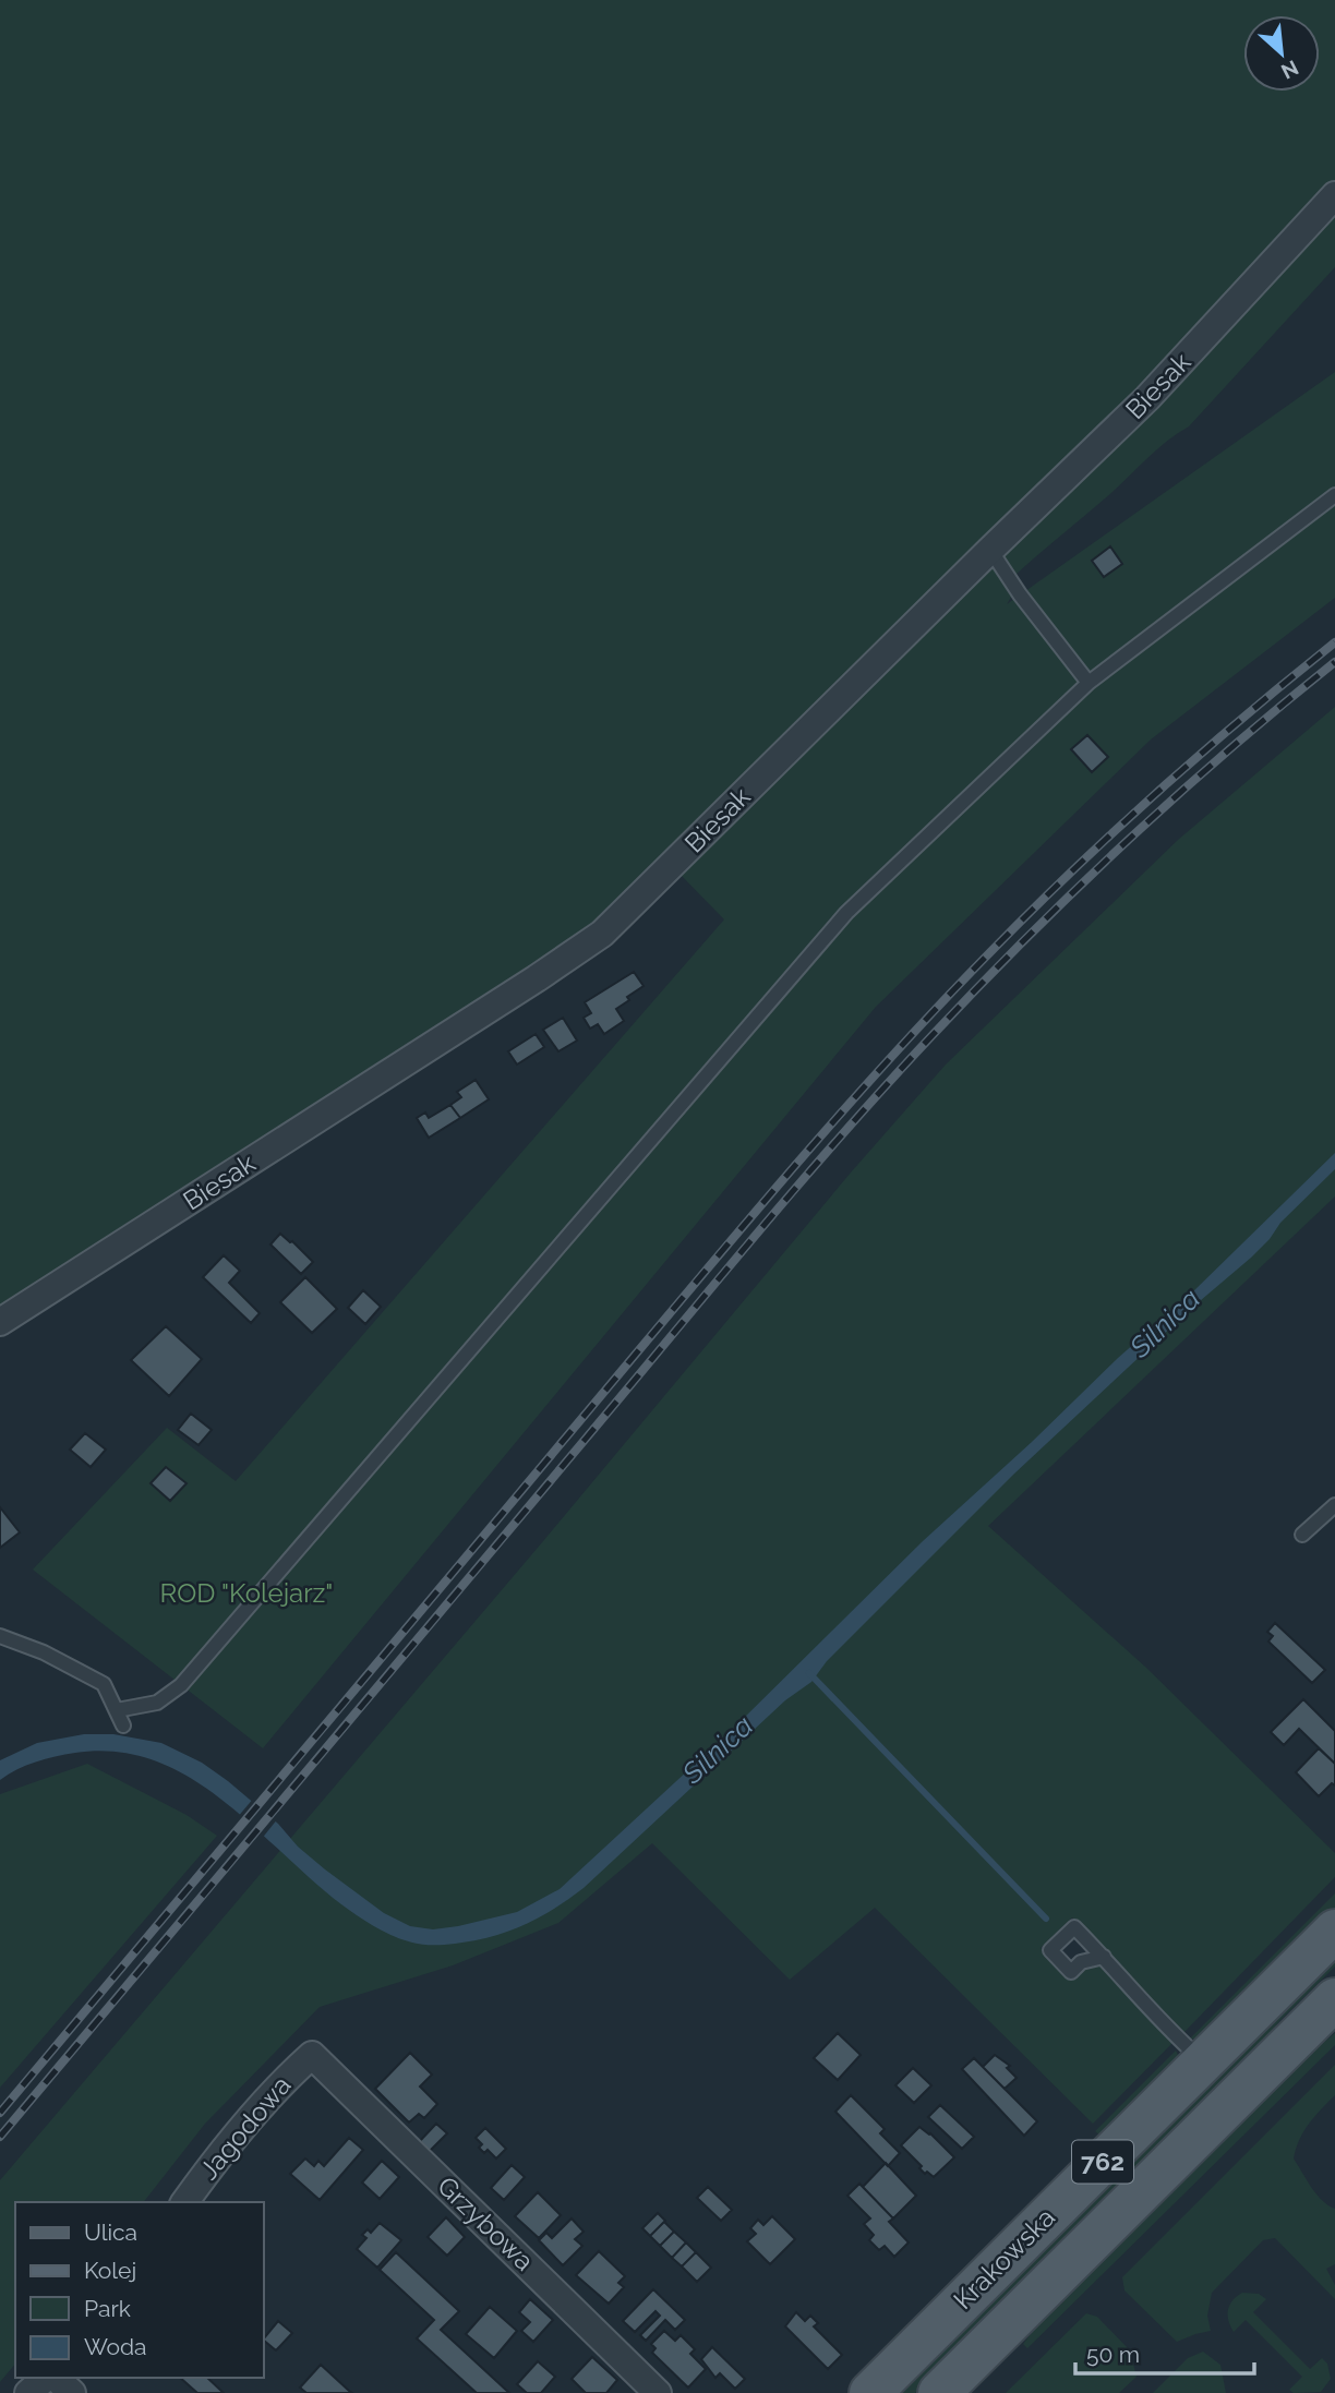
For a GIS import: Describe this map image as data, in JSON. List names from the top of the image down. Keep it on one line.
{"streets":{"main road":["762","Krakowska"],"street":["Biesak","Jagodowa","Grzybowa"]},"crossings":[["Jagodowa","Grzybowa"]],"water":["Silnica"],"parks":["ROD \"Kolejarz\""],"legend":["Ulica","Kolej","Park","Woda"],"scale_bar":"50 m","north":"bottom right"}
